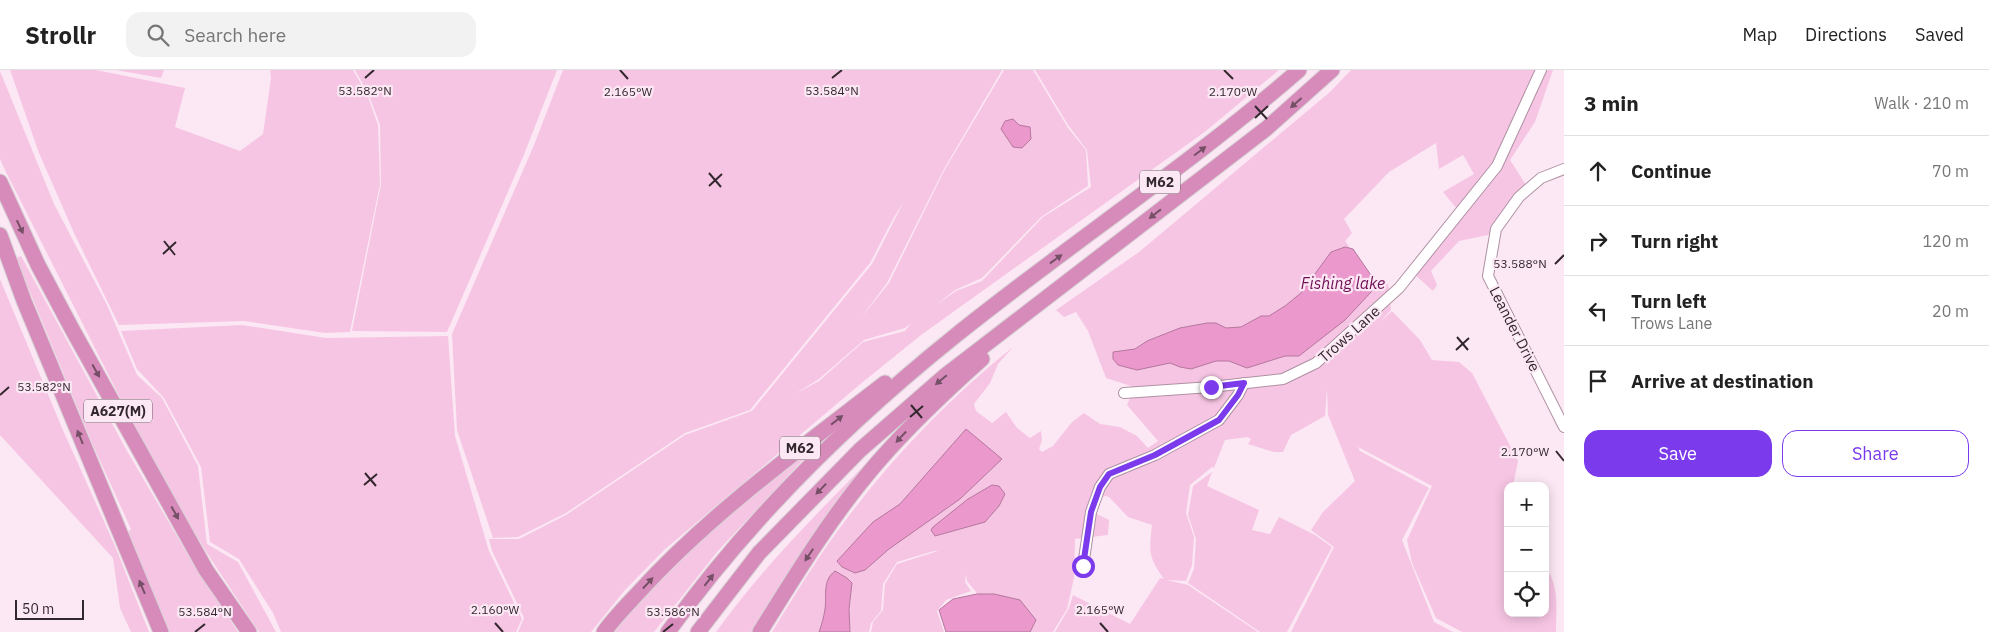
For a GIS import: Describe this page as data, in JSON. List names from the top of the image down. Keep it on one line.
{"streets":{"highway":["M62","A627(M)"],"street":["Leander Drive","Trows Lane"]},"water":["Fishing lake"],"scale_bar":"50 m","page":{"header":"Strollr","search":"Search here","nav":["Map","Directions","Saved"],"heading":["3 min","Walk · 210 m"],"list":[["Continue","70 m"],["Turn right","120 m"],["Turn left","Trows Lane","20 m"],"Arrive at destination"],"buttons":["Save","Share"],"map_buttons":["+","−"],"scale":"50 m"},"coordinates":["53.582°N","53.584°N","2.165°W","2.170°W","53.588°N","2.160°W","53.586°N"]}
